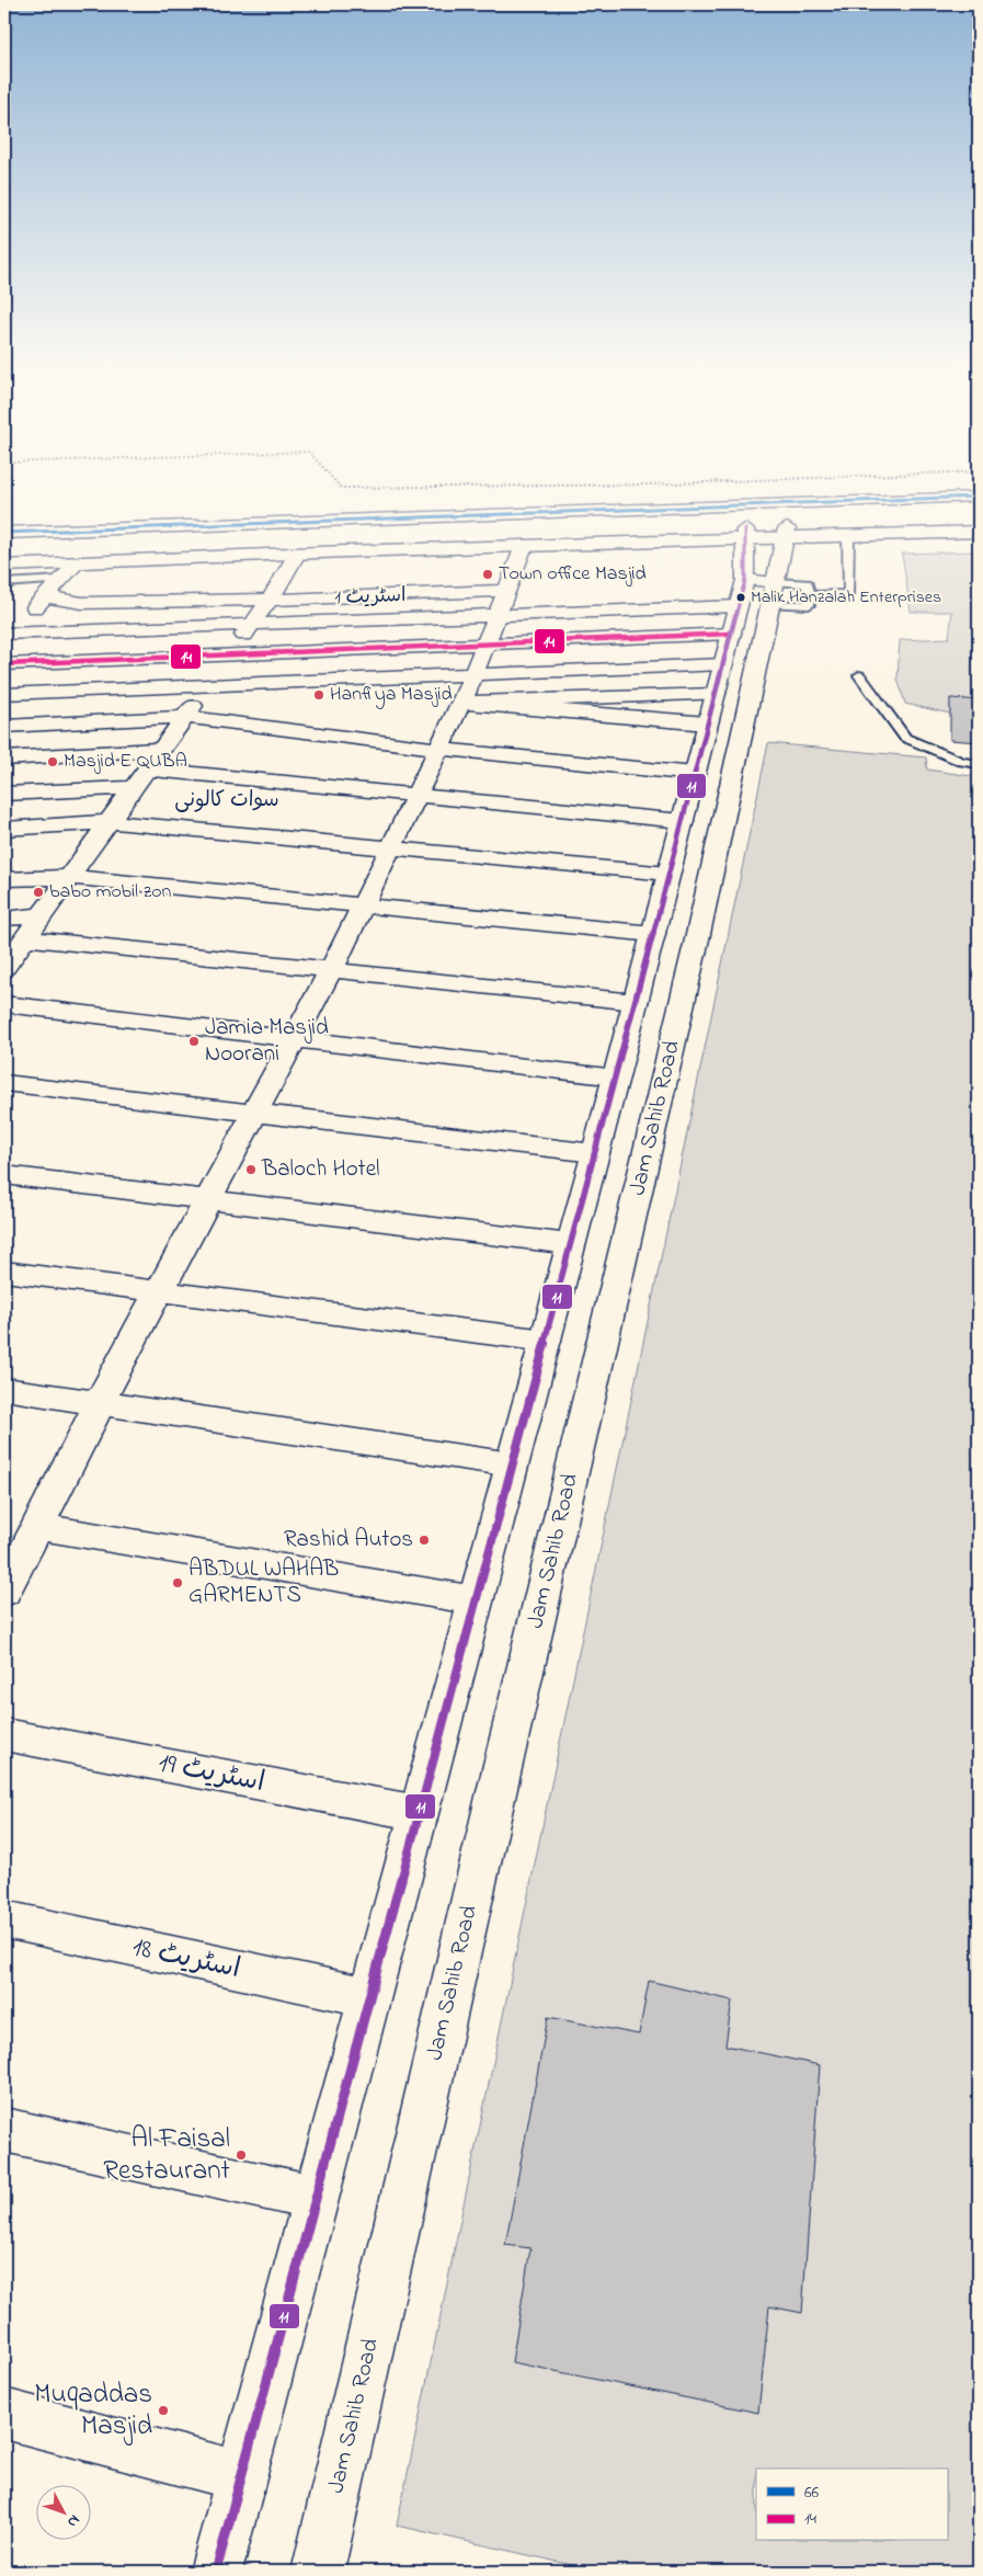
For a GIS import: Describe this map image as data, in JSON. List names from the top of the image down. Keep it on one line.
{"streets":{"main road":["اسٹریٹ 1","Jam Sahib Road","اسٹریٹ 19","اسٹریٹ 18"]},"crossings":[["اسٹریٹ 1","Jam Sahib Road"],["Jam Sahib Road","اسٹریٹ 19"],["Jam Sahib Road","اسٹریٹ 18"]],"districts":["سوات کالونی"],"places":["Town office Masjid","Malik Hanzalah Enterprises","Hanfiya Masjid","Masjid E QUBA","babo mobil zon","Jamia Masjid Noorani","Baloch Hotel","Rashid Autos","ABDUL WAHAB GARMENTS","Al Faisal Restaurant","Muqaddas Masjid"],"lines":["transit line 66","transit line 11","transit line 14"],"legend":["66","14"],"north":"bottom right"}
